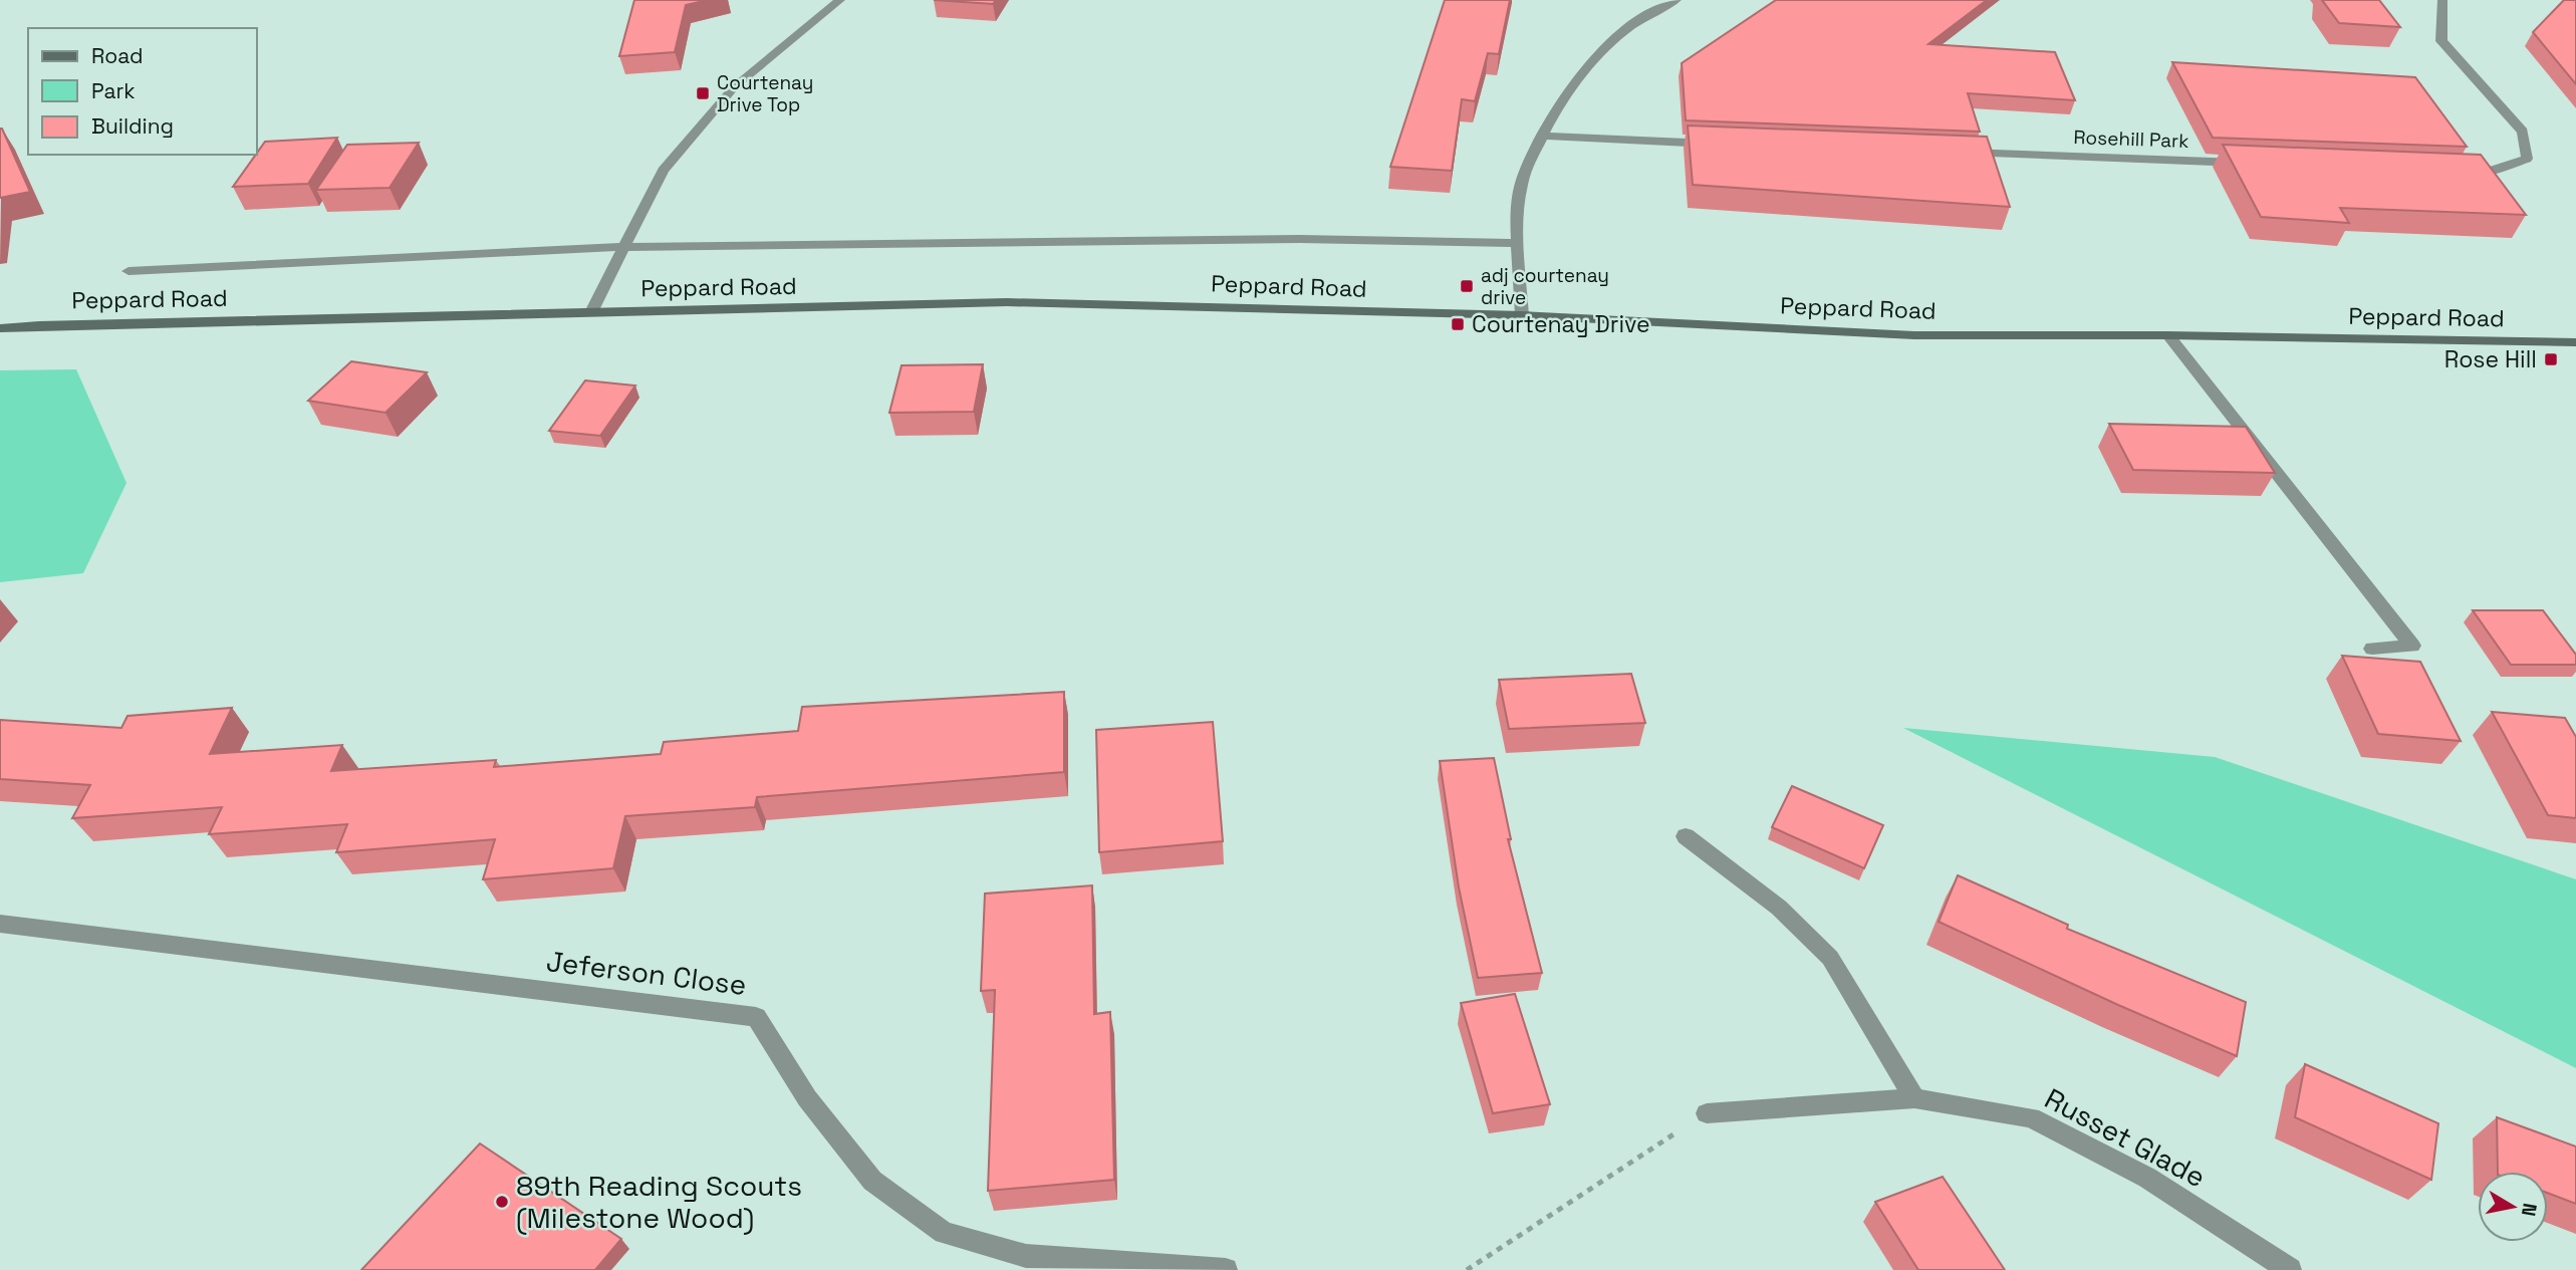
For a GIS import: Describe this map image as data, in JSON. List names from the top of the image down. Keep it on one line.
{"streets":{"main road":["Peppard Road"],"street":["Rosehill Park","Jeferson Close","Russet Glade"]},"places":{"transit":["Courtenay Drive Top","adj courtenay drive","Courtenay Drive","Rose Hill"],"other":["89th Reading Scouts (Milestone Wood)"]},"legend":["Road","Park","Building"],"north":"right"}
